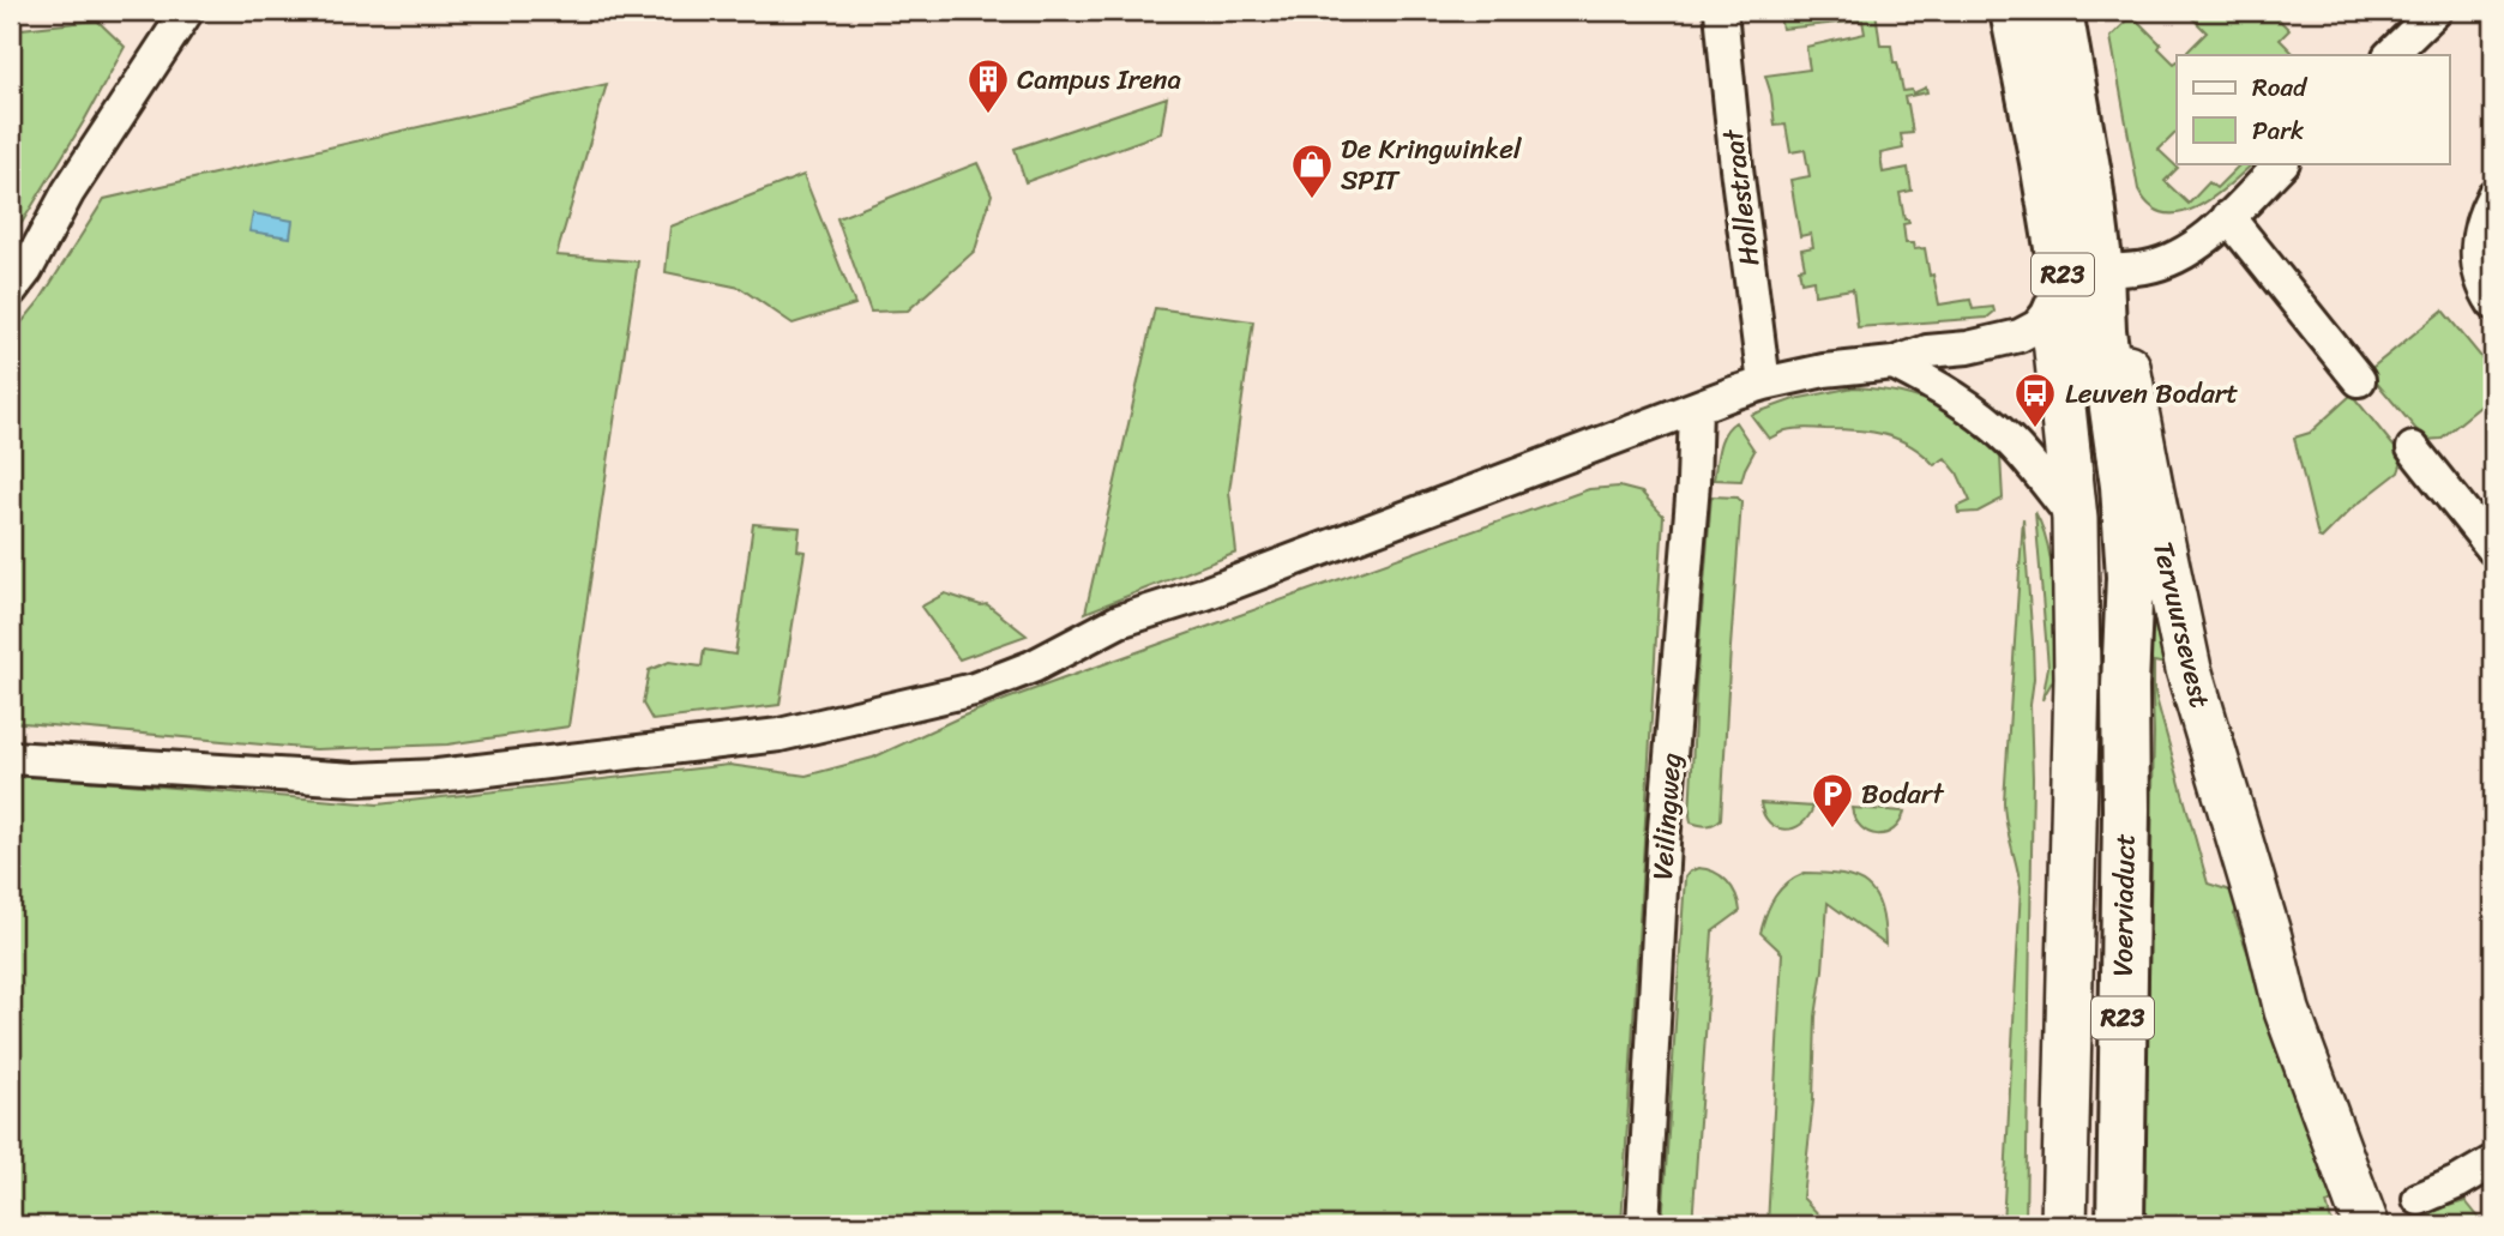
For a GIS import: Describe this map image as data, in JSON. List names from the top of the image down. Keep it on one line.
{"streets":{"main road":["R23","Tervuursevest","Voerviaduct"],"street":["Hollestraat","Veilingweg"]},"crossings":[["R23","Voerviaduct"],["Tervuursevest","Voerviaduct"]],"places":{"building":["Campus Irena"],"shop":["De Kringwinkel SPIT"],"bus stop":["Leuven Bodart"],"parking":["Bodart"]},"legend":["Road","Park"]}
